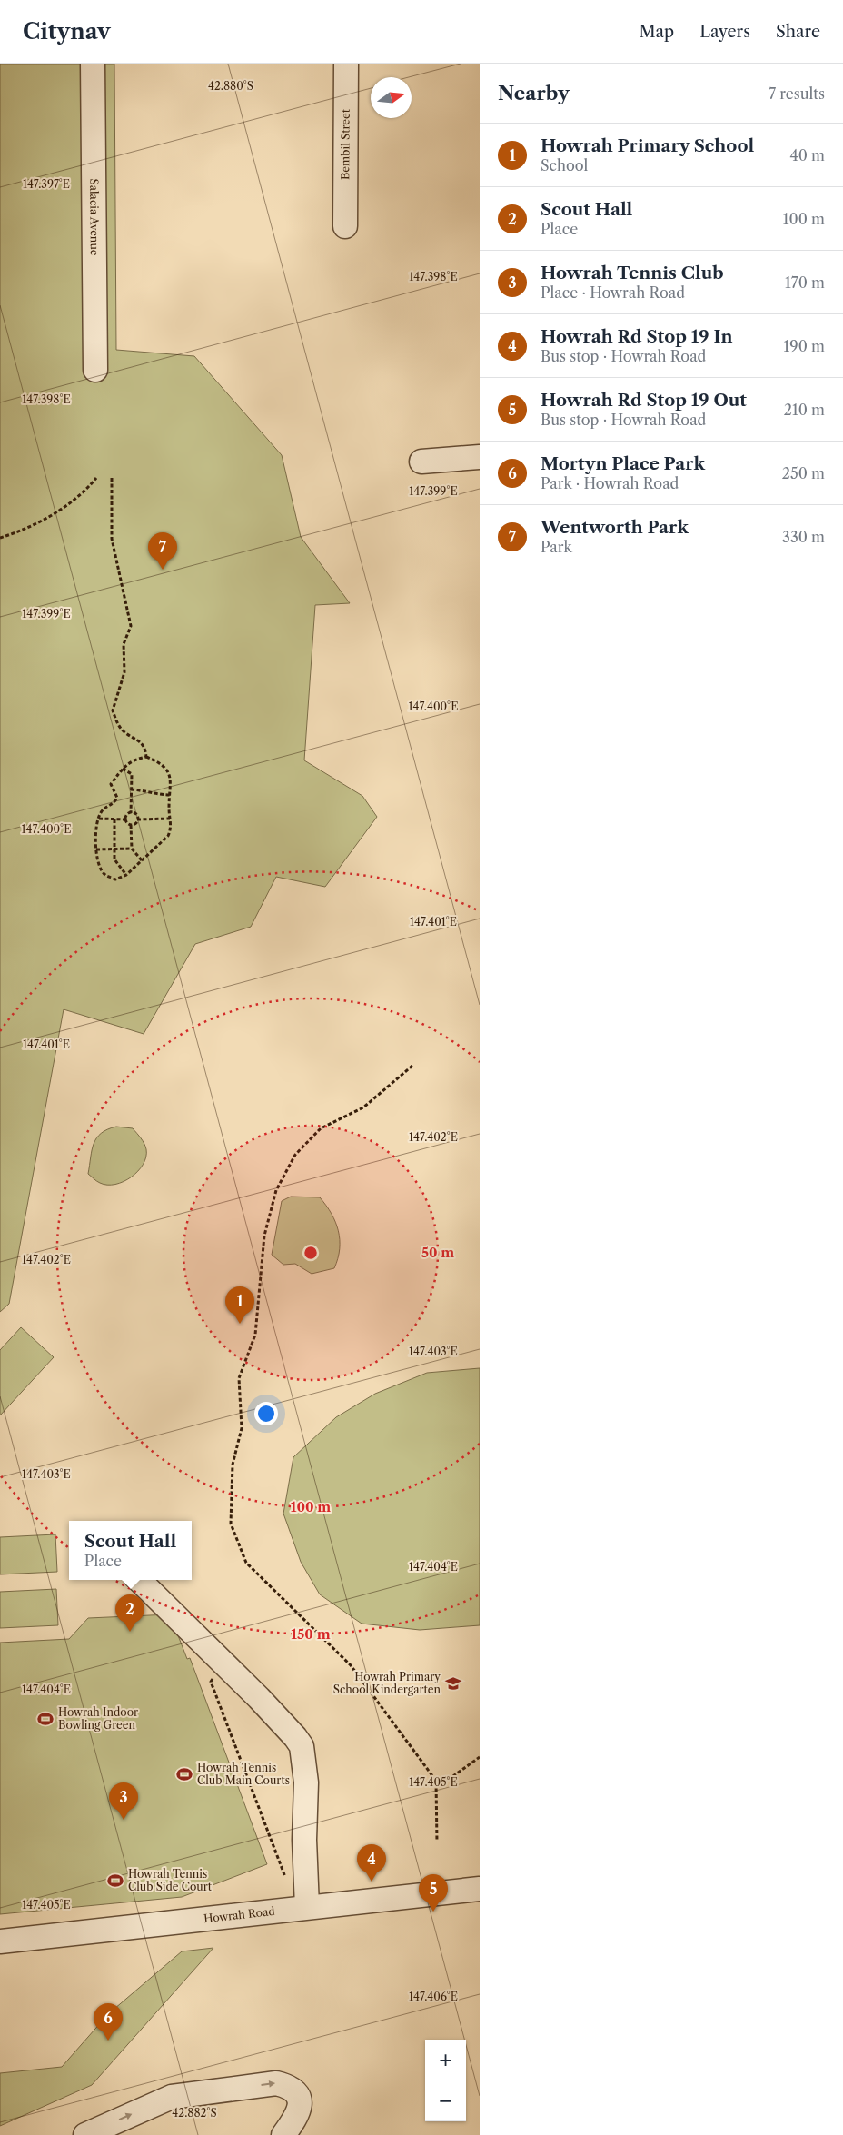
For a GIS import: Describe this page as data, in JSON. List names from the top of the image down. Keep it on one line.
{"streets":{"street":["Bembil Street","Salacia Avenue","Howrah Road"]},"places":{"school or university":["Howrah Primary School Kindergarten"],"sports":["Howrah Indoor Bowling Green","Howrah Tennis Club Main Courts","Howrah Tennis Club Side Court"]},"north":"right","page":{"header":"Citynav","nav":["Map","Layers","Share"],"heading":["Nearby","7 results"],"list":[{"mark":"1","name":"Howrah Primary School","note":"School","value":"40 m"},{"mark":"2","name":"Scout Hall","note":"Place","value":"100 m"},{"mark":"3","name":"Howrah Tennis Club","note":"Place · Howrah Road","value":"170 m"},{"mark":"4","name":"Howrah Rd Stop 19 In","note":"Bus stop · Howrah Road","value":"190 m"},{"mark":"5","name":"Howrah Rd Stop 19 Out","note":"Bus stop · Howrah Road","value":"210 m"},{"mark":"6","name":"Mortyn Place Park","note":"Park · Howrah Road","value":"250 m"},{"mark":"7","name":"Wentworth Park","note":"Park","value":"330 m"}],"pins":["7","1","2","3","4","5","6"],"popup":["Scout Hall","Place"],"map_buttons":["+","−"]},"coordinates":["42.880°S","147.397°E","147.398°E","147.399°E","147.400°E","147.401°E","147.402°E","147.403°E","147.404°E","147.405°E","147.406°E","42.882°S"],"rings":["50 m","100 m","150 m"]}
